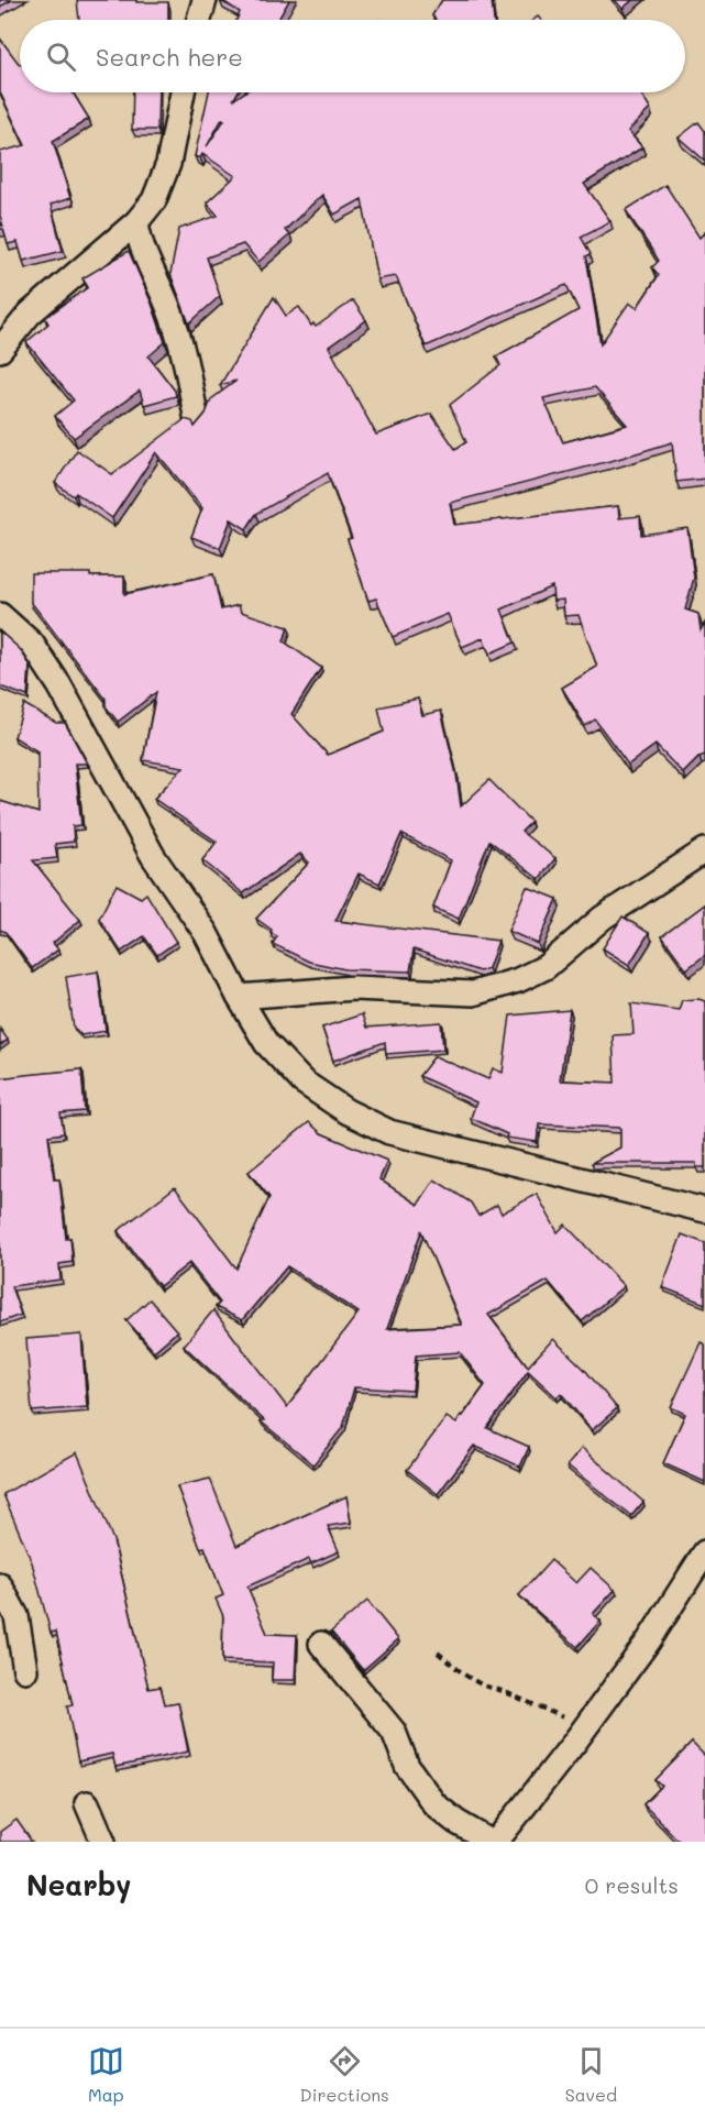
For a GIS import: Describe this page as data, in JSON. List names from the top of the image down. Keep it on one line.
{"page":{"search":"Search here","heading":["Nearby","0 results"],"nav":["Map","Directions","Saved"]}}
